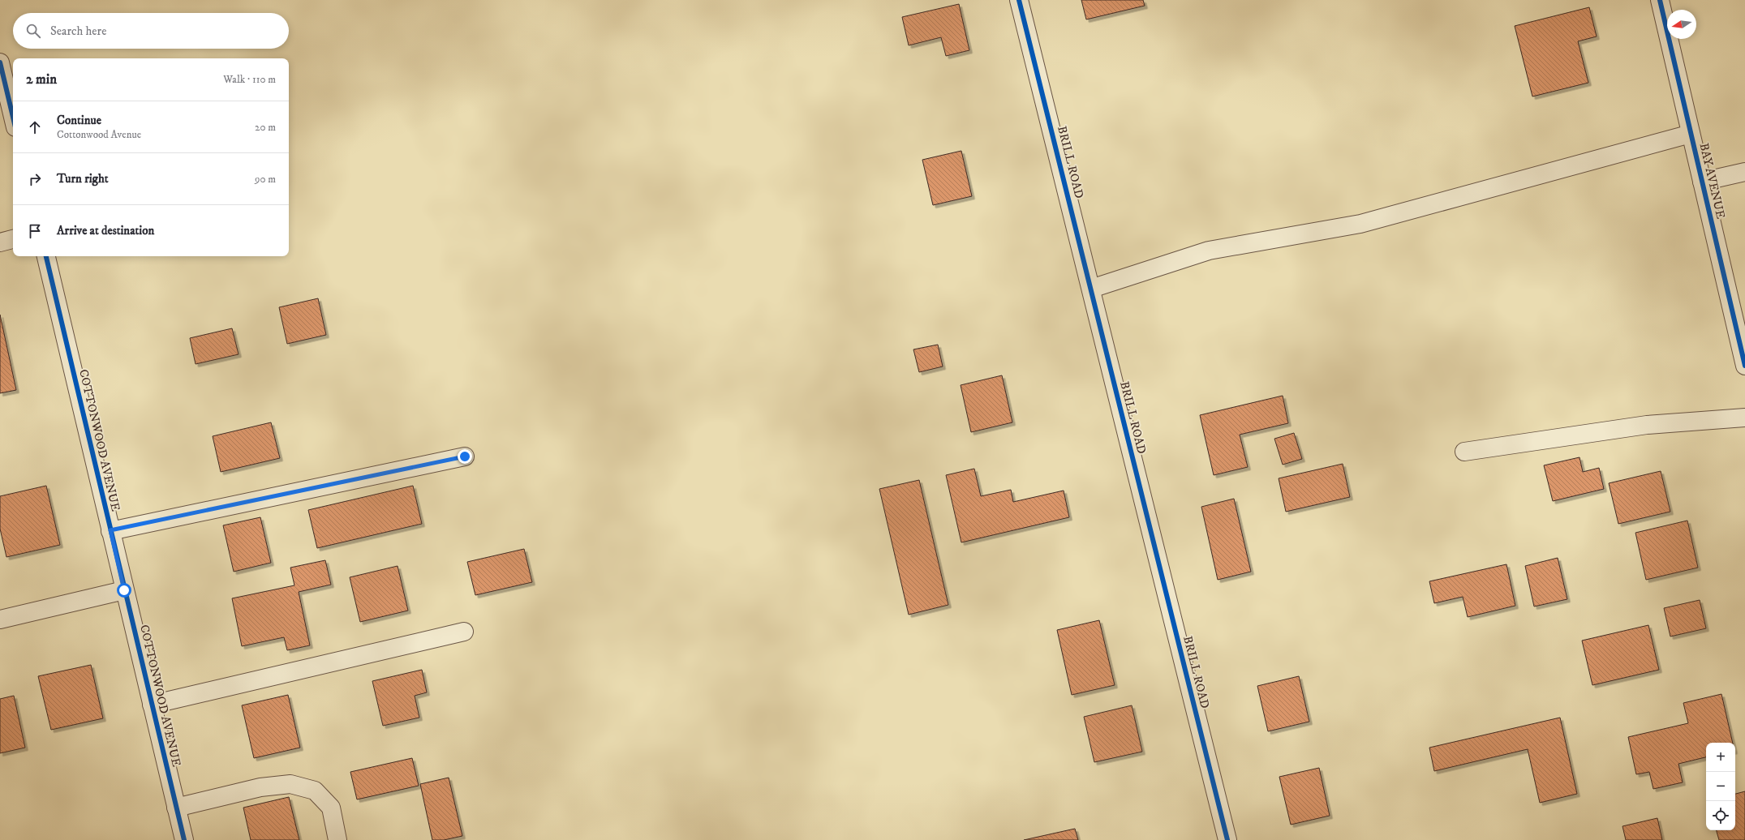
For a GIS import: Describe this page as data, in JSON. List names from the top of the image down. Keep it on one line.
{"streets":{"street":["BRILL ROAD","BAY AVENUE","COTTONWOOD AVENUE"]},"north":"left","page":{"search":"Search here","heading":["2 min","Walk · 110 m"],"list":[["Continue","Cottonwood Avenue","20 m"],["Turn right","90 m"],"Arrive at destination"],"map_buttons":["+","−"]}}
